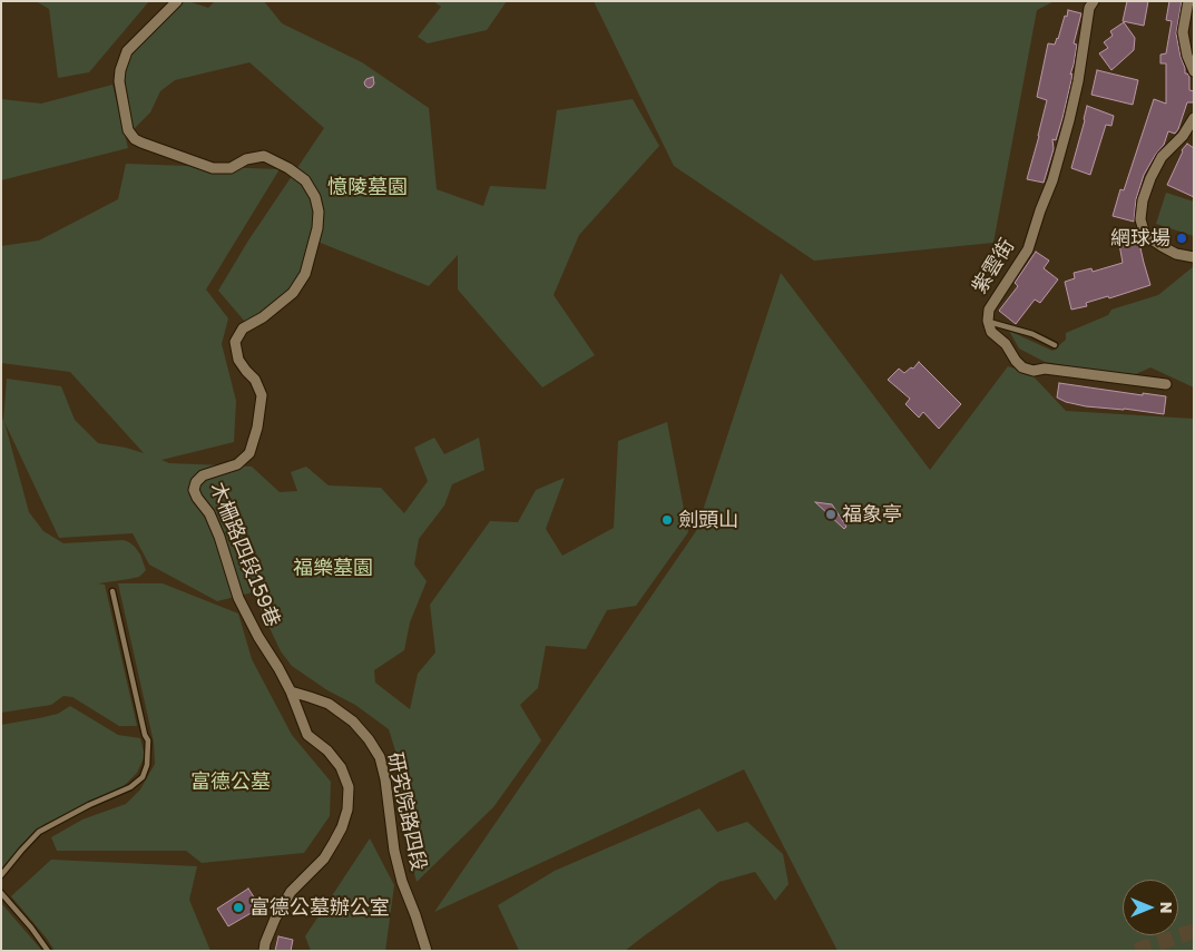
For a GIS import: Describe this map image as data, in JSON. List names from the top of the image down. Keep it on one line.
{"streets":{"street":["紫雲街","木柵路四段159巷","研究院路四段"]},"crossings":[["木柵路四段159巷","研究院路四段"]],"parks":["憶陵墓園","福樂墓園","富德公墓"],"places":["網球場","福象亭","劍頭山","富德公墓辦公室"],"north":"right"}
